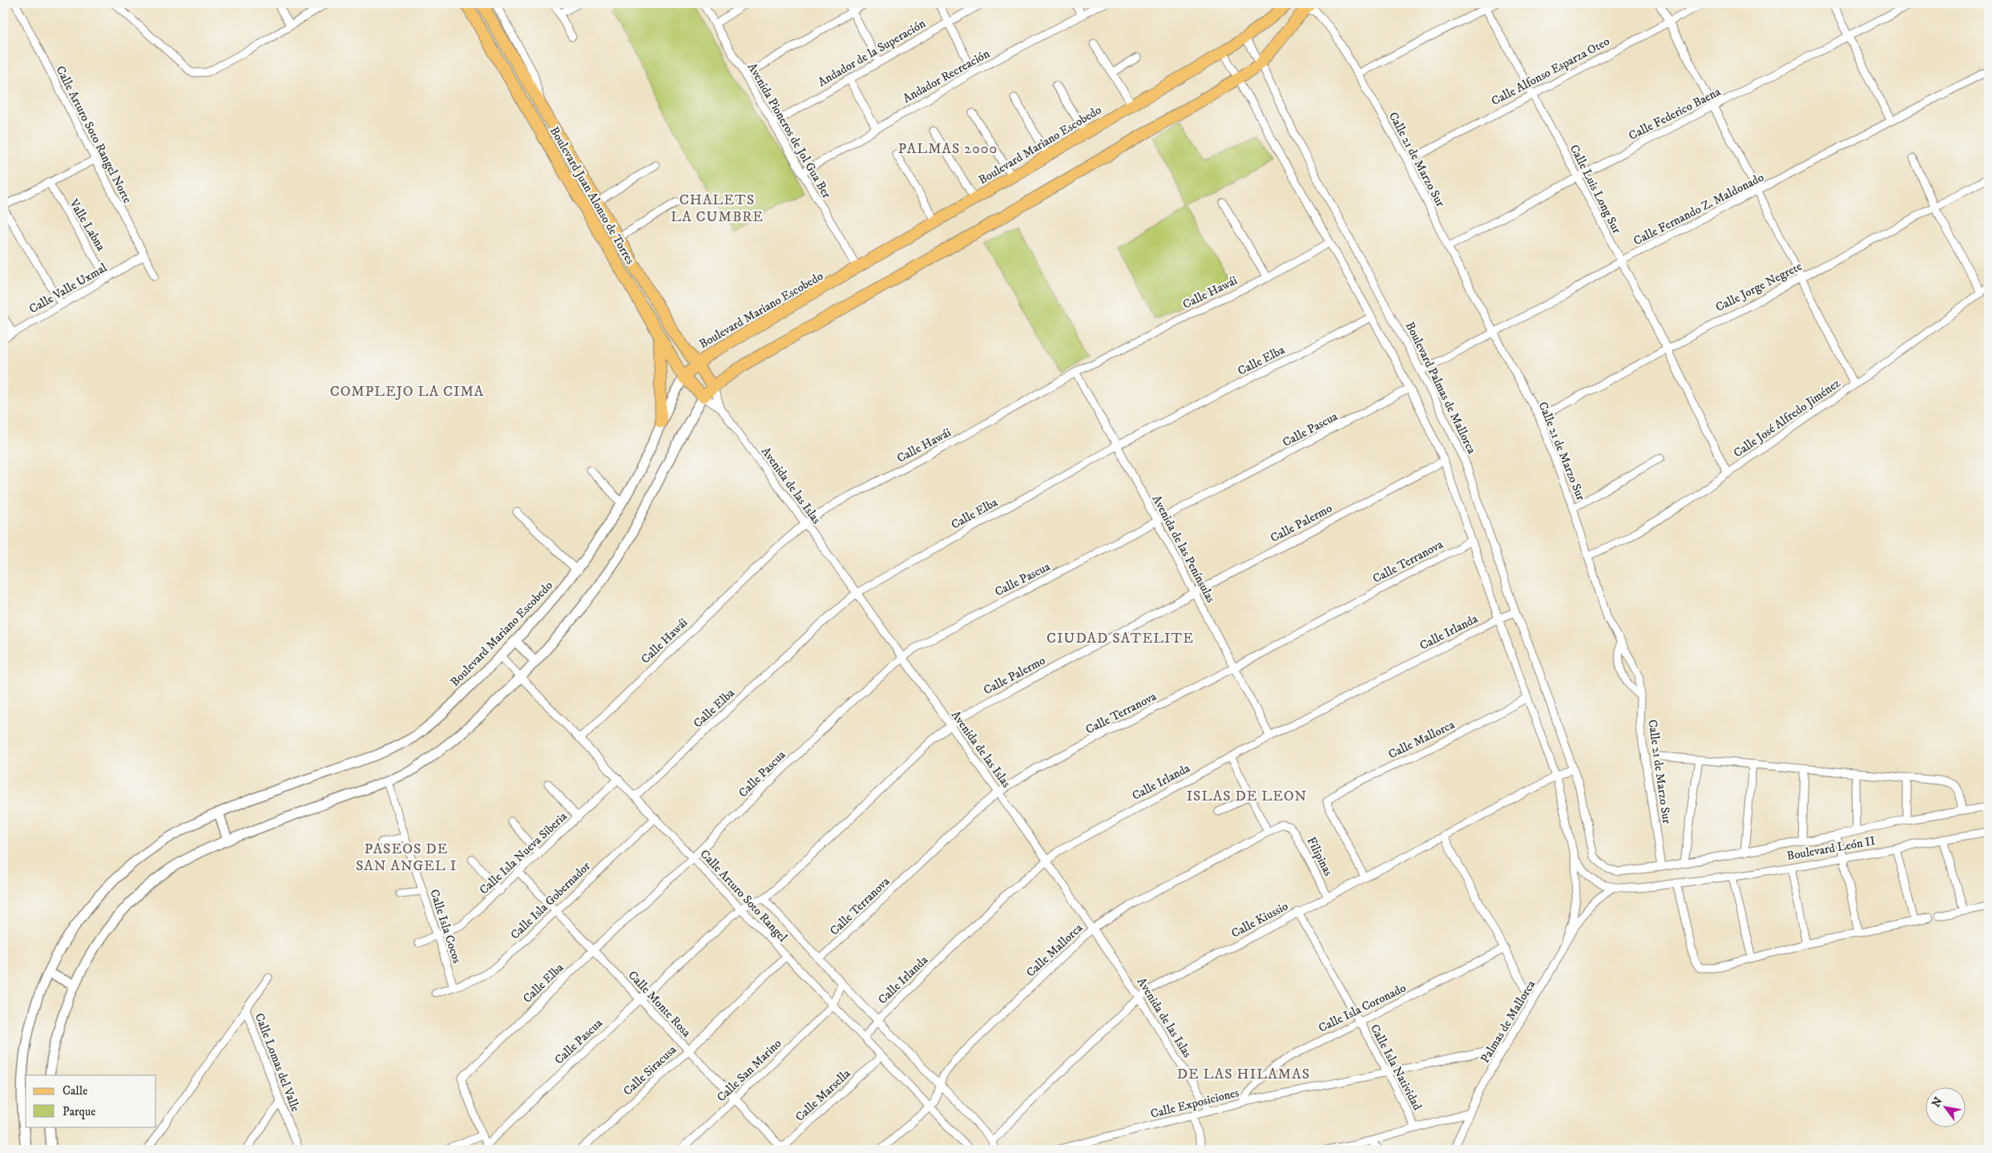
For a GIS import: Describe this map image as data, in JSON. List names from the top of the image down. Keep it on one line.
{"streets":{"main road":["Boulevard Mariano Escobedo","Boulevard Juan Alonso de Torres"],"street":["Andador de la Superación","Calle Alfonso Esparza Oteo","Andador Recreación","Calle Federico Baena","Avenida Pioneros de Jol Gua Ber","Calle Arturo Soto Rangel Norte","Calle 21 de Marzo Sur","Calle Luis Long Sur","Calle Fernando Z. Maldonado","Valle Labna","Calle Jorge Negrete","Calle Valle Uxmal","Calle Hawái","Calle Elba","Boulevard Palmas de Mallorca","Calle José Alfredo Jiménez","Calle Pascua","Avenida de las Islas","Calle Palermo","Avenida de las Penínsulas","Calle Terranova","Calle Irlanda","Calle Mallorca","Boulevard León II","Calle Isla Nueva Siberia","Filipinas","Calle Arturo Soto Rangel","Calle Isla Gobernador","Calle Kiussio","Calle Isla Cocos","Calle Monte Rosa","Calle Isla Coronado","Palmas de Mallorca","Calle Lomas del Valle","Calle Isla Natividad","Calle Siracusa","Calle San Marino","Calle Marsella","Calle Exposiciones"]},"crossings":[["Andador de la Superación","Avenida Pioneros de Jol Gua Ber"],["Calle Alfonso Esparza Oteo","Calle 21 de Marzo Sur"],["Calle Alfonso Esparza Oteo","Calle Luis Long Sur"],["Andador Recreación","Avenida Pioneros de Jol Gua Ber"],["Calle Federico Baena","Calle 21 de Marzo Sur"],["Calle Federico Baena","Calle Luis Long Sur"],["Avenida Pioneros de Jol Gua Ber","Boulevard Mariano Escobedo"],["Calle Arturo Soto Rangel Norte","Calle Valle Uxmal"],["Boulevard Mariano Escobedo","Boulevard Juan Alonso de Torres"],["Boulevard Mariano Escobedo","Boulevard Palmas de Mallorca"],["Boulevard Mariano Escobedo","Calle Arturo Soto Rangel"],["Calle 21 de Marzo Sur","Calle Fernando Z. Maldonado"],["Calle 21 de Marzo Sur","Calle Jorge Negrete"],["Calle 21 de Marzo Sur","Calle José Alfredo Jiménez"],["Calle Luis Long Sur","Calle Fernando Z. Maldonado"],["Calle Luis Long Sur","Calle Jorge Negrete"],["Calle Luis Long Sur","Calle José Alfredo Jiménez"],["Boulevard Juan Alonso de Torres","Avenida de las Islas"],["Calle Fernando Z. Maldonado","Boulevard Palmas de Mallorca"],["Valle Labna","Calle Valle Uxmal"],["Calle Hawái","Avenida de las Islas"],["Calle Hawái","Avenida de las Penínsulas"],["Calle Hawái","Calle Arturo Soto Rangel"],["Calle Elba","Calle Pascua"],["Calle Elba","Avenida de las Islas"],["Calle Elba","Avenida de las Penínsulas"],["Calle Elba","Calle Arturo Soto Rangel"],["Calle Elba","Calle Monte Rosa"],["Boulevard Palmas de Mallorca","Calle Irlanda"],["Boulevard Palmas de Mallorca","Calle Kiussio"],["Calle Pascua","Avenida de las Islas"],["Calle Pascua","Calle Palermo"],["Calle Pascua","Avenida de las Penínsulas"],["Calle Pascua","Calle Arturo Soto Rangel"],["Calle Pascua","Calle Monte Rosa"],["Avenida de las Islas","Calle Palermo"],["Avenida de las Islas","Calle Terranova"],["Avenida de las Islas","Calle Irlanda"],["Avenida de las Islas","Calle Mallorca"],["Avenida de las Islas","Calle Kiussio"],["Avenida de las Islas","Calle Exposiciones"],["Calle Palermo","Avenida de las Penínsulas"],["Calle Palermo","Calle Arturo Soto Rangel"],["Avenida de las Penínsulas","Calle Terranova"],["Avenida de las Penínsulas","Calle Irlanda"],["Calle Irlanda","Calle Arturo Soto Rangel"],["Calle Mallorca","Filipinas"],["Calle Mallorca","Calle Arturo Soto Rangel"],["Calle Mallorca","Calle Kiussio"],["Boulevard León II","Palmas de Mallorca"],["Calle Isla Nueva Siberia","Calle Arturo Soto Rangel"],["Calle Isla Nueva Siberia","Calle Isla Cocos"],["Calle Isla Nueva Siberia","Calle Monte Rosa"],["Filipinas","Calle Kiussio"],["Calle Arturo Soto Rangel","Calle Isla Gobernador"],["Calle Arturo Soto Rangel","Calle Siracusa"],["Calle Arturo Soto Rangel","Calle San Marino"],["Calle Arturo Soto Rangel","Calle Marsella"],["Calle Isla Gobernador","Calle Isla Cocos"],["Calle Isla Gobernador","Calle Monte Rosa"],["Calle Kiussio","Palmas de Mallorca"],["Calle Kiussio","Calle Isla Natividad"],["Calle Monte Rosa","Calle Siracusa"],["Calle Monte Rosa","Calle San Marino"],["Calle Monte Rosa","Calle Marsella"],["Calle Isla Coronado","Calle Isla Natividad"],["Calle Isla Coronado","Calle Exposiciones"],["Palmas de Mallorca","Calle Exposiciones"],["Calle Isla Natividad","Calle Exposiciones"]],"districts":["PALMAS 2000","CHALETS LA CUMBRE","COMPLEJO LA CIMA","CIUDAD SATELITE","ISLAS DE LEON","PASEOS DE SAN ANGEL I","DE LAS HILAMAS"],"legend":["Calle","Parque"],"north":"top left"}
